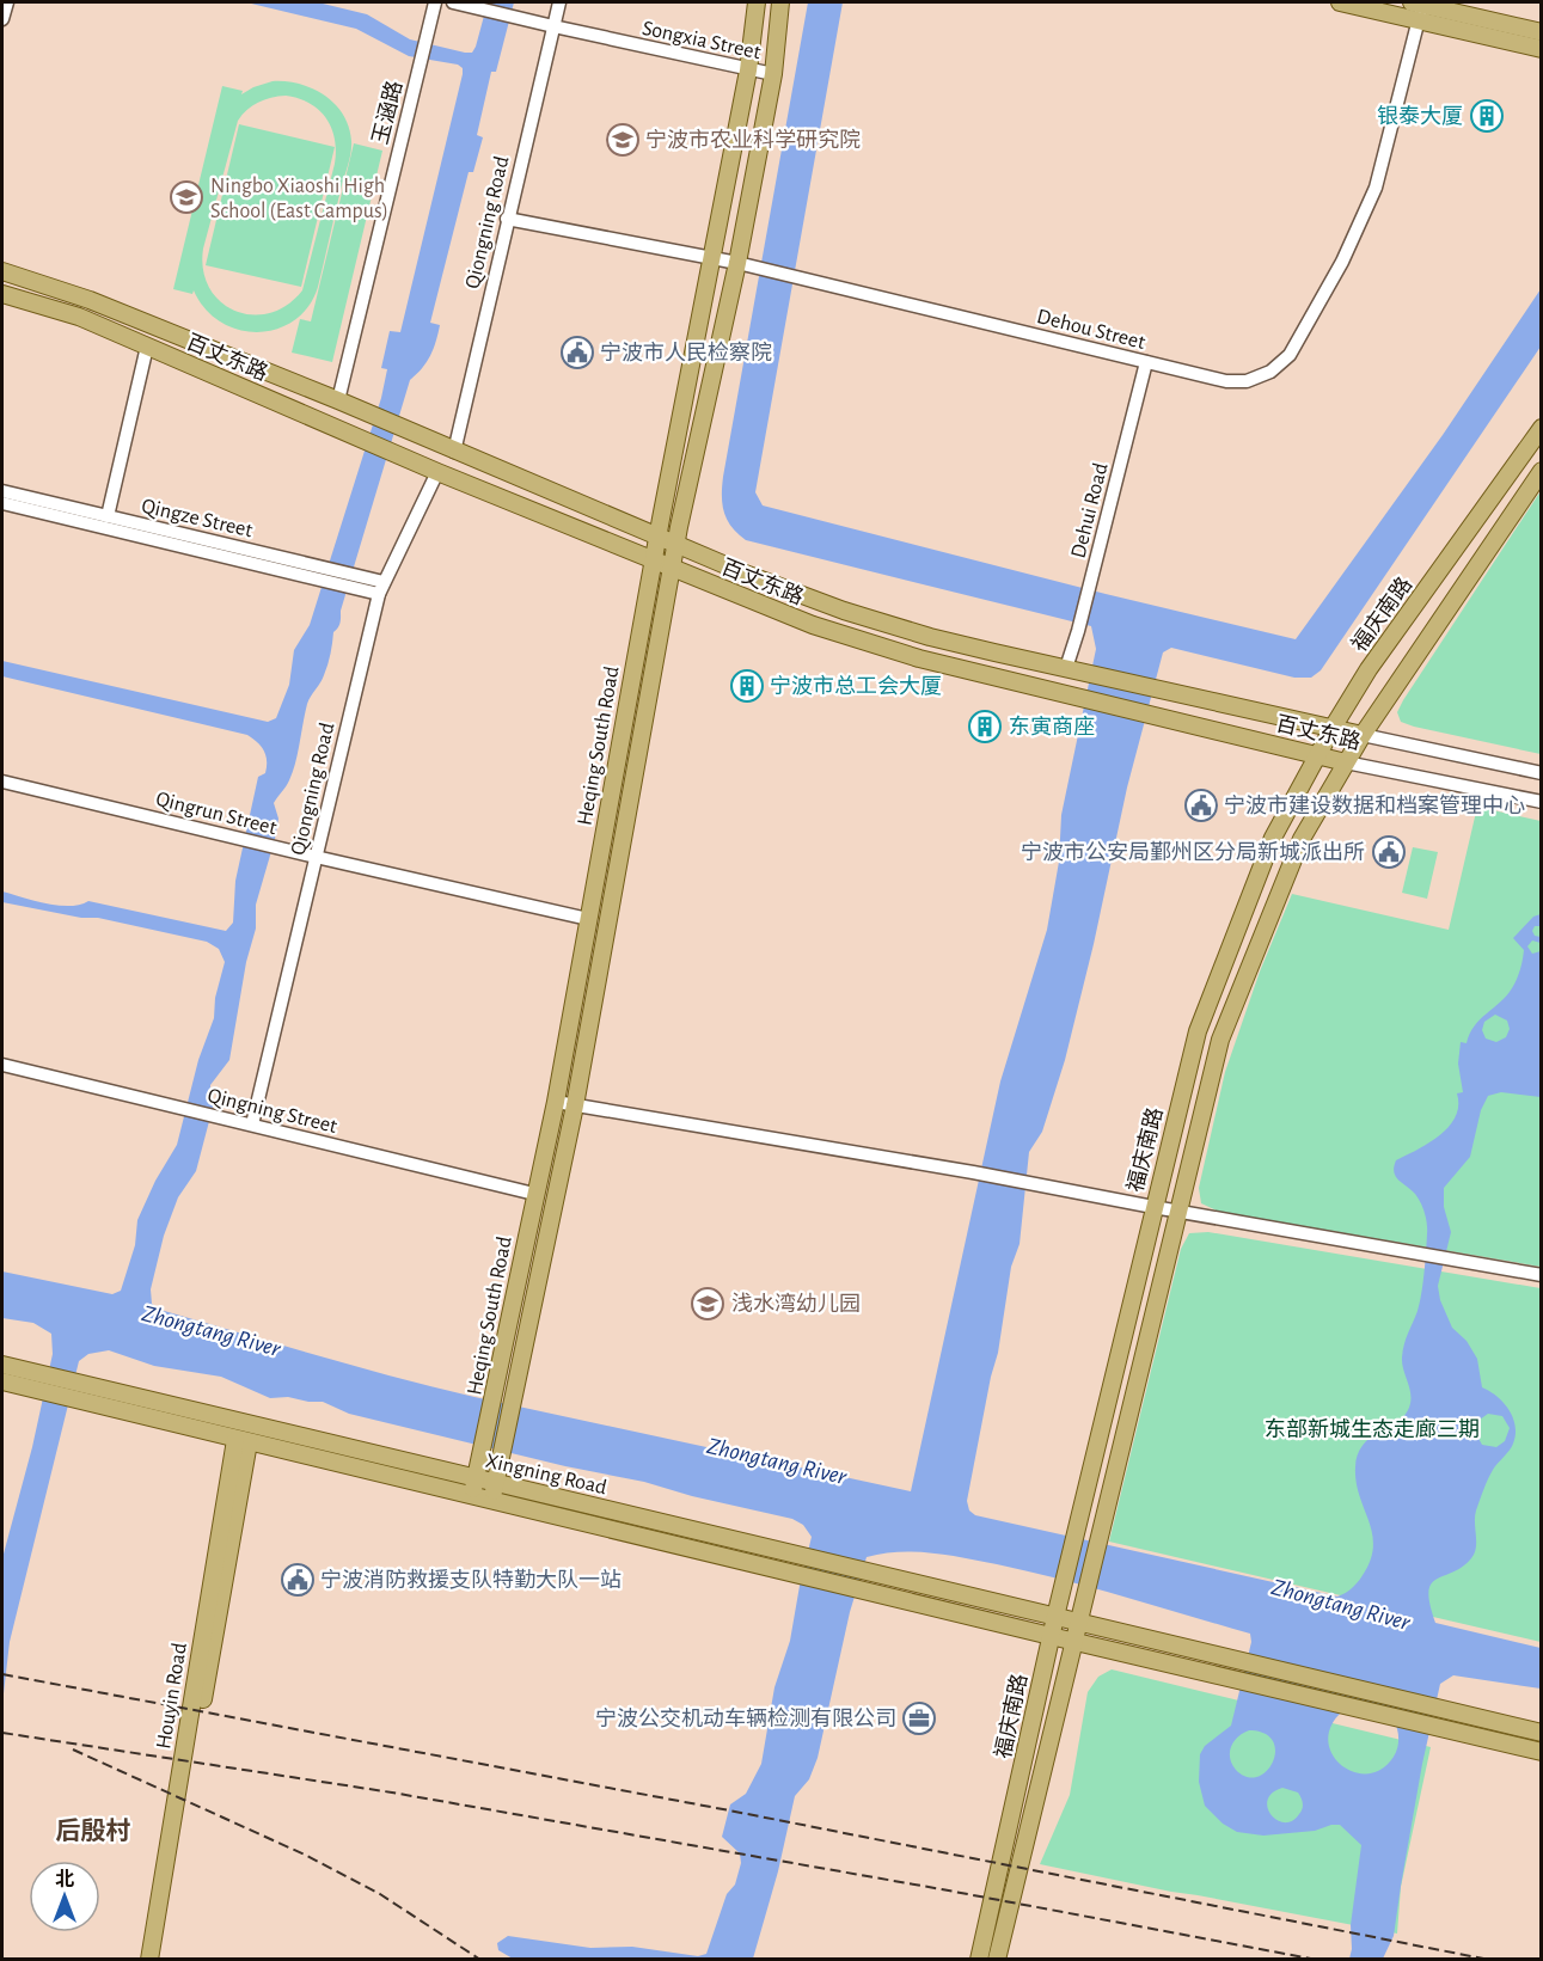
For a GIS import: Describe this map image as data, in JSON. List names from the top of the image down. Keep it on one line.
{"streets":{"main road":["百丈东路","福庆南路","Heqing South Road","Xingning Road","Houyin Road"],"street":["Songxia Street","玉涵路","Qiongning Road","Dehou Street","Dehui Road","Qingze Street","Qingrun Street","Qingning Street"]},"crossings":[["Songxia Street","Qiongning Road"],["Songxia Street","Heqing South Road"],["玉涵路","百丈东路"],["Qiongning Road","Dehou Street"],["Qiongning Road","百丈东路"],["Qiongning Road","Qingze Street"],["Qiongning Road","Qingrun Street"],["Qiongning Road","Qingning Street"],["Dehou Street","Dehui Road"],["Dehou Street","Heqing South Road"],["百丈东路","Dehui Road"],["百丈东路","福庆南路"],["百丈东路","Heqing South Road"],["福庆南路","Xingning Road"],["Heqing South Road","Qingrun Street"],["Heqing South Road","Qingning Street"],["Heqing South Road","Xingning Road"]],"districts":["后殷村"],"water":["Zhongtang River"],"parks":["东部新城生态走廊三期"],"places":{"building":["银泰大厦","宁波市总工会大厦","东寅商座"],"school or university":["宁波市农业科学研究院","Ningbo Xiaoshi High School (East Campus)","浅水湾幼儿园"],"public building":["宁波市人民检察院","宁波市建设数据和档案管理中心","宁波市公安局鄞州区分局新城派出所","宁波消防救援支队特勤大队一站"],"office":["宁波公交机动车辆检测有限公司"]},"north":"top"}
